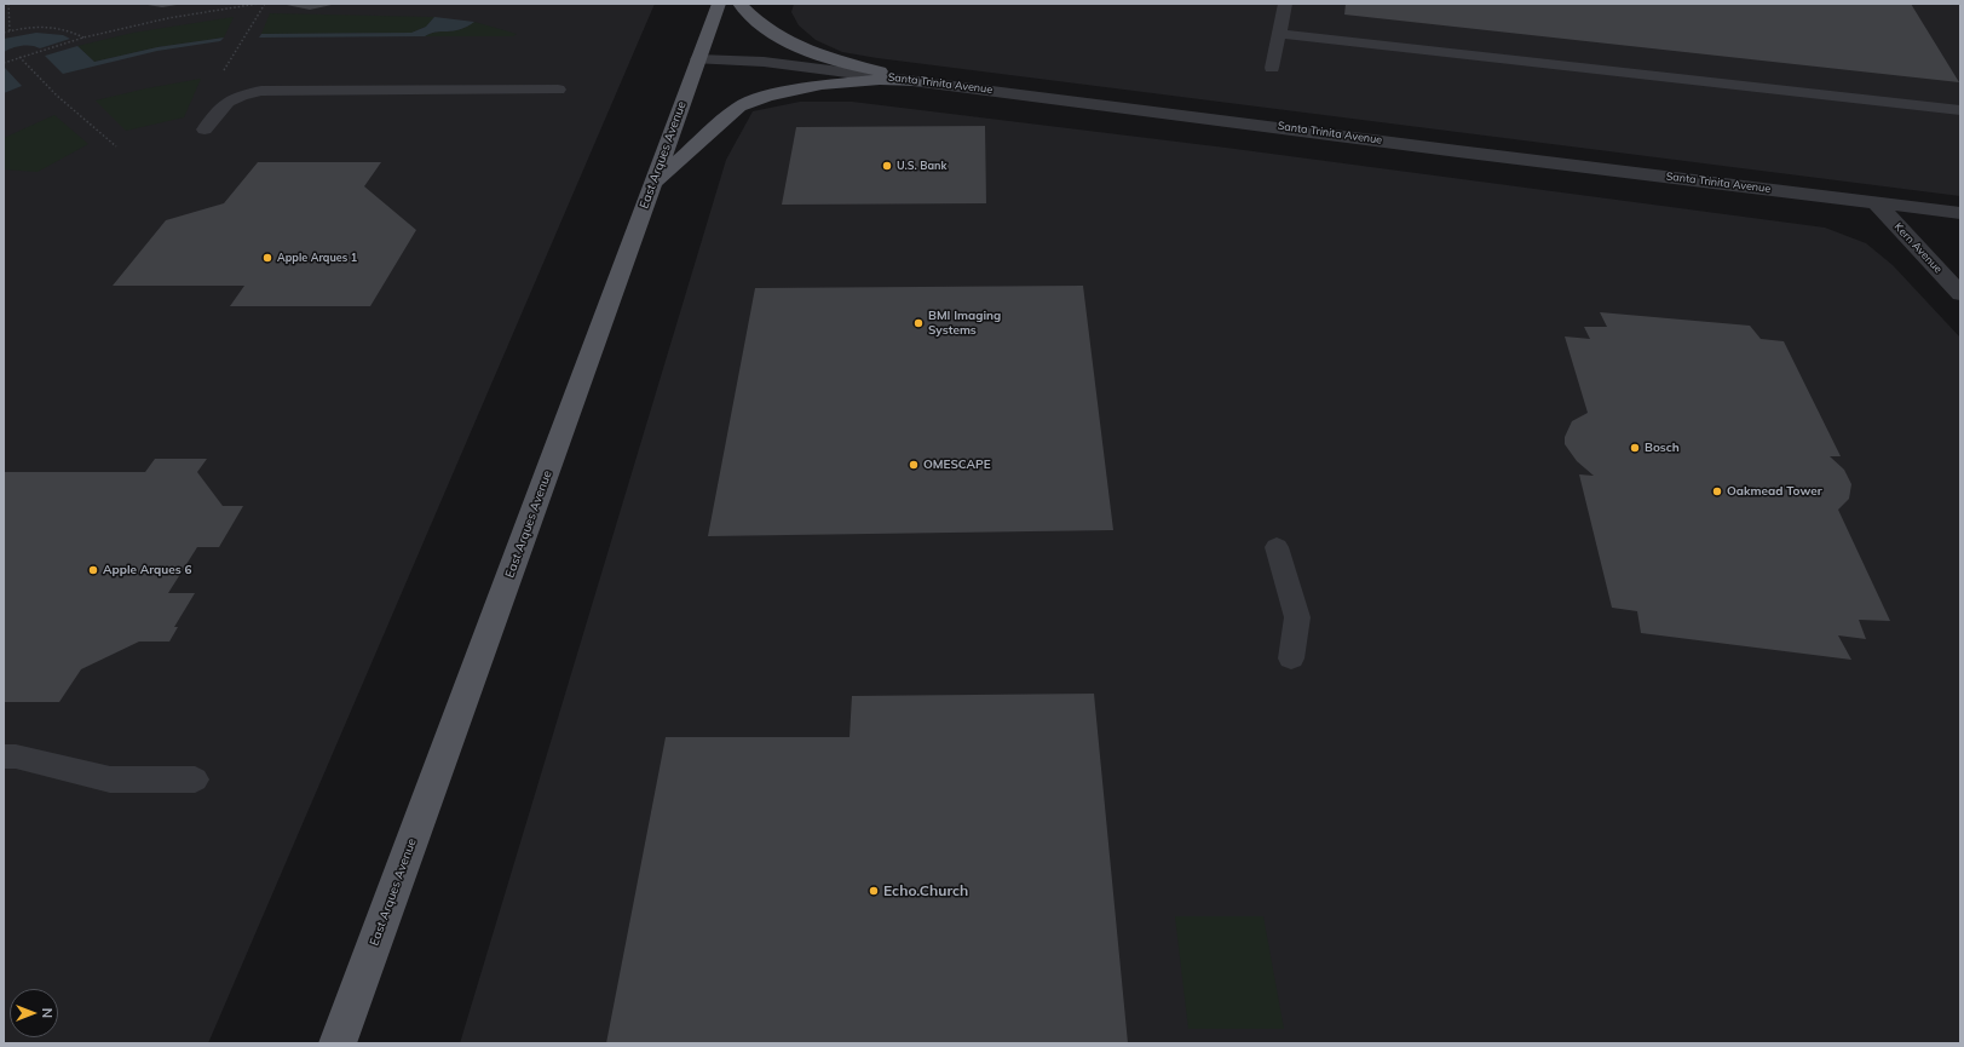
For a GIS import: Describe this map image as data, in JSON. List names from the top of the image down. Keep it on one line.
{"streets":{"main road":["East Arques Avenue"],"street":["Santa Trinita Avenue","Kern Avenue"]},"crossings":[["Santa Trinita Avenue","East Arques Avenue"],["Santa Trinita Avenue","Kern Avenue"]],"places":["U.S. Bank","Apple Arques 1","BMI Imaging Systems","Bosch","OMESCAPE","Oakmead Tower","Apple Arques 6","Echo.Church"],"north":"right"}
